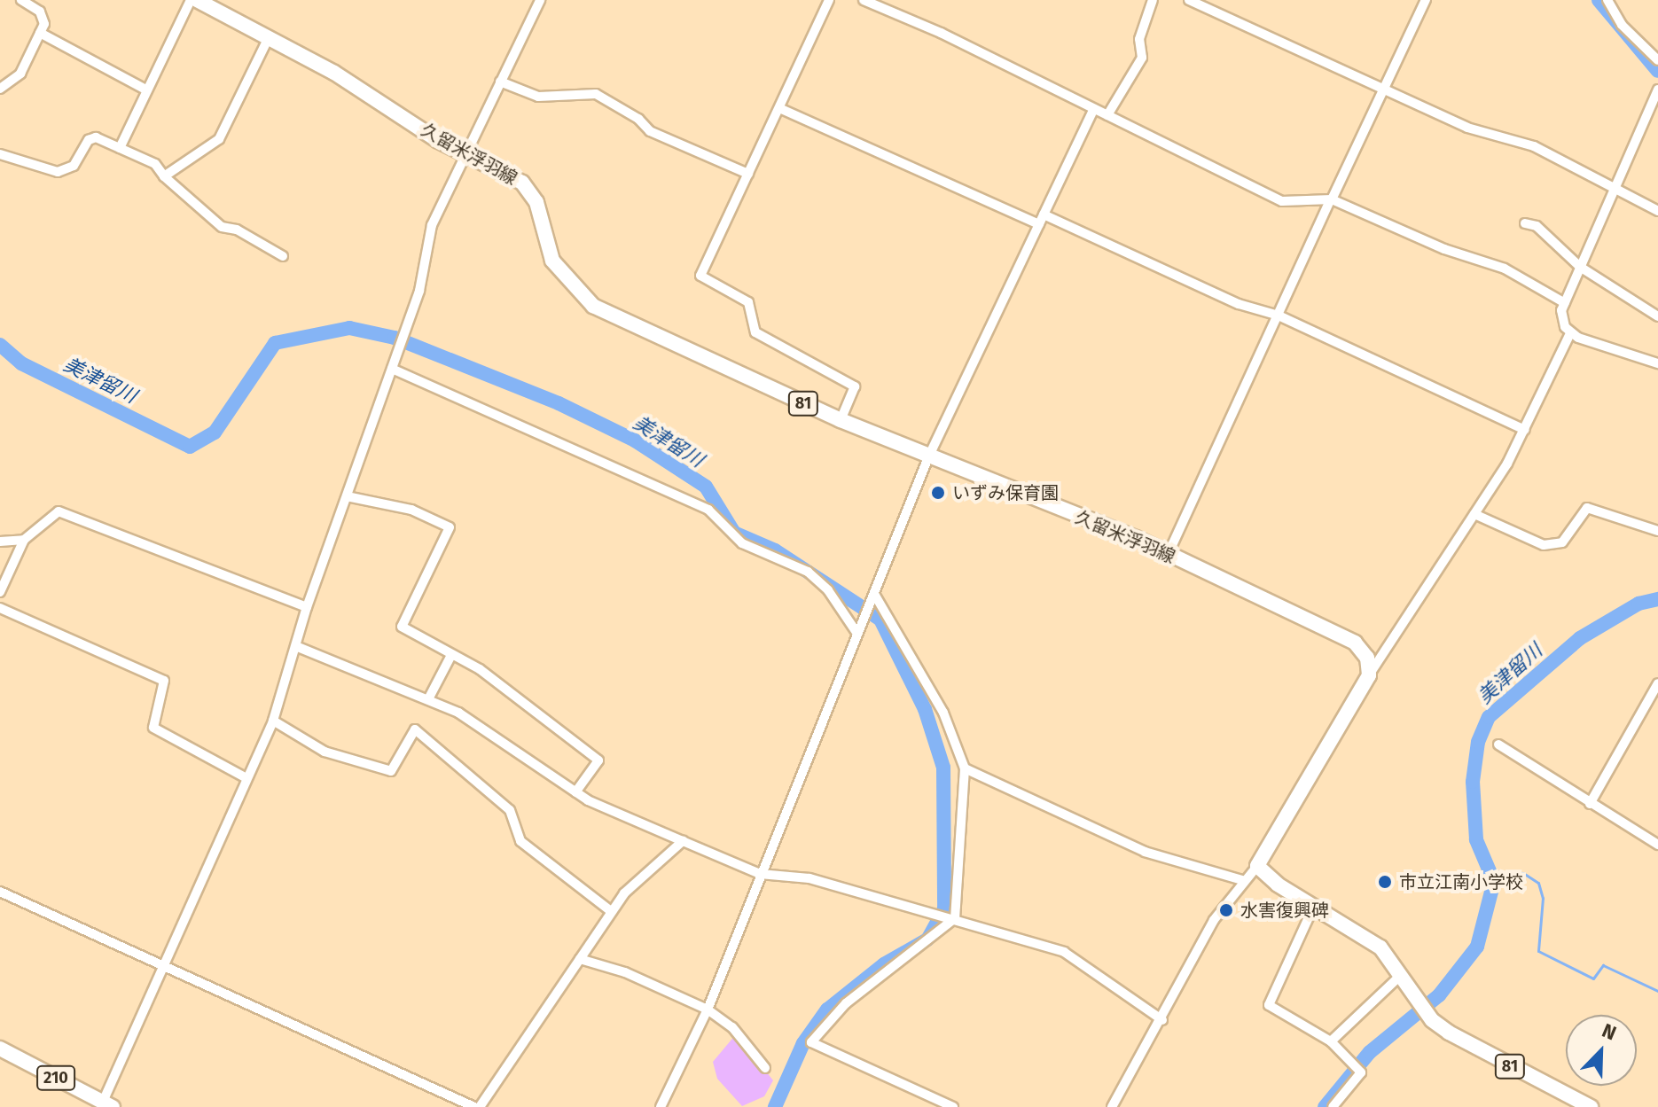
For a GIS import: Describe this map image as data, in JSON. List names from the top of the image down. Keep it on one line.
{"streets":{"main road":["久留米浮羽線","81","210"]},"water":["美津留川"],"places":["いずみ保育園","市立江南小学校","水害復興碑"],"north":"top right"}
